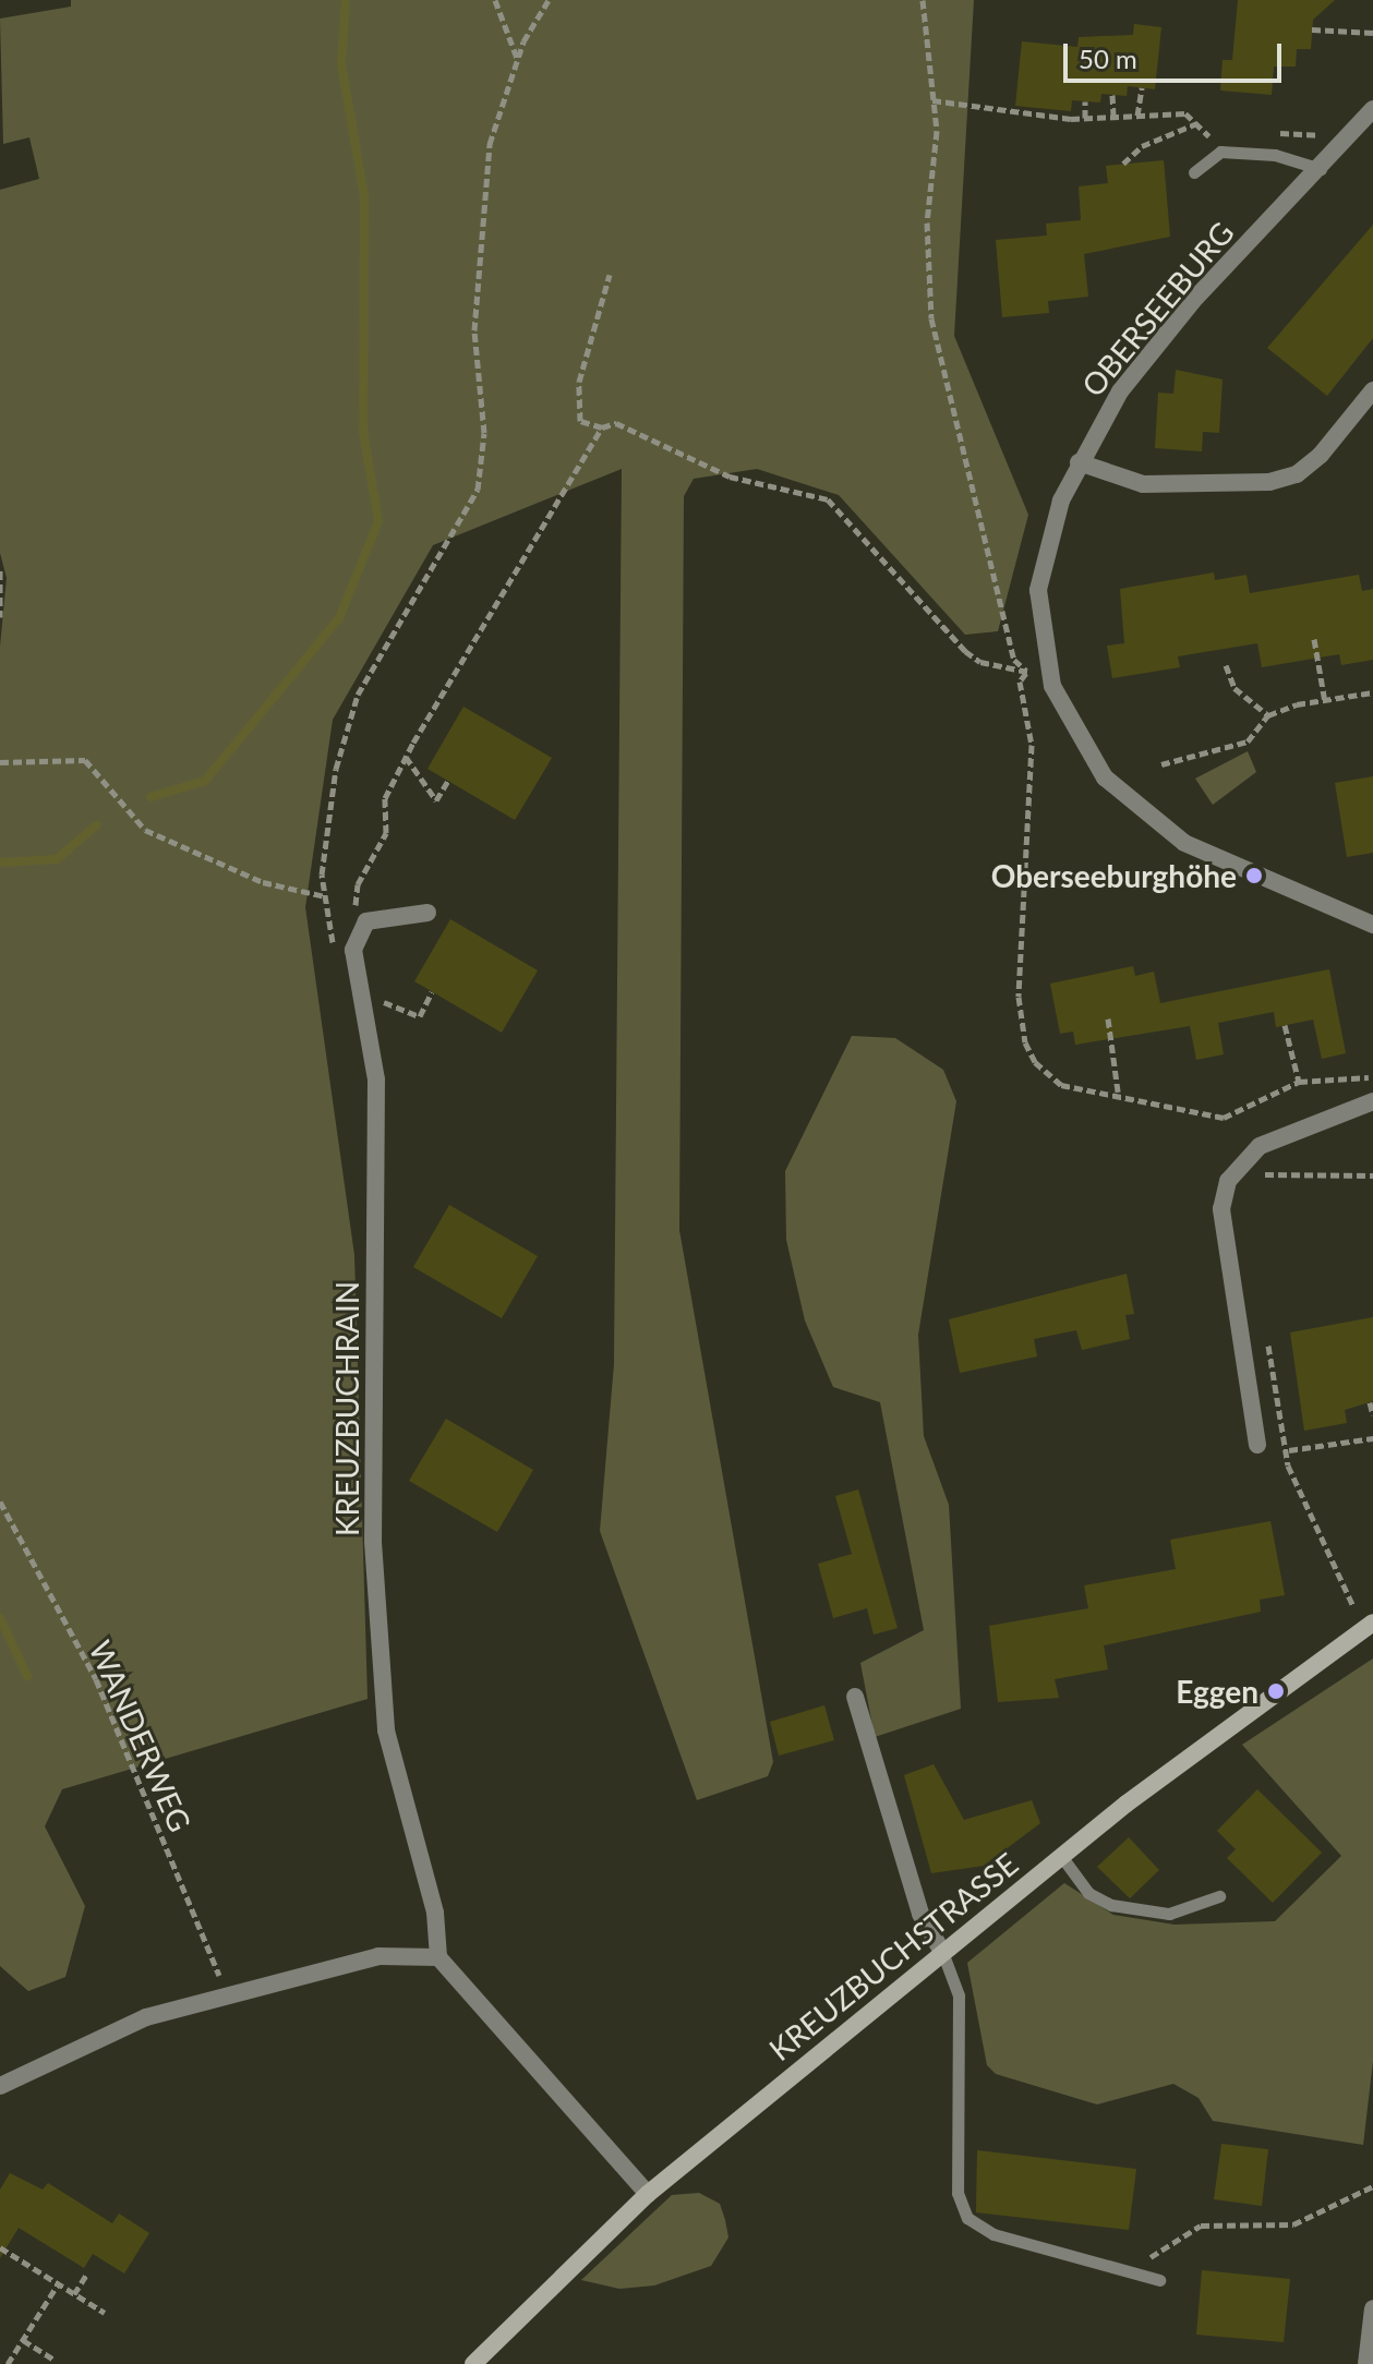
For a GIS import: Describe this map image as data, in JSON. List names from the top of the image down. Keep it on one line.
{"streets":{"street":["OBERSEEBURG","KREUZBUCHRAIN","KREUZBUCHSTRASSE"],"path":["WANDERWEG"]},"places":["Oberseeburghöhe","Eggen"],"scale_bar":"50 m"}
